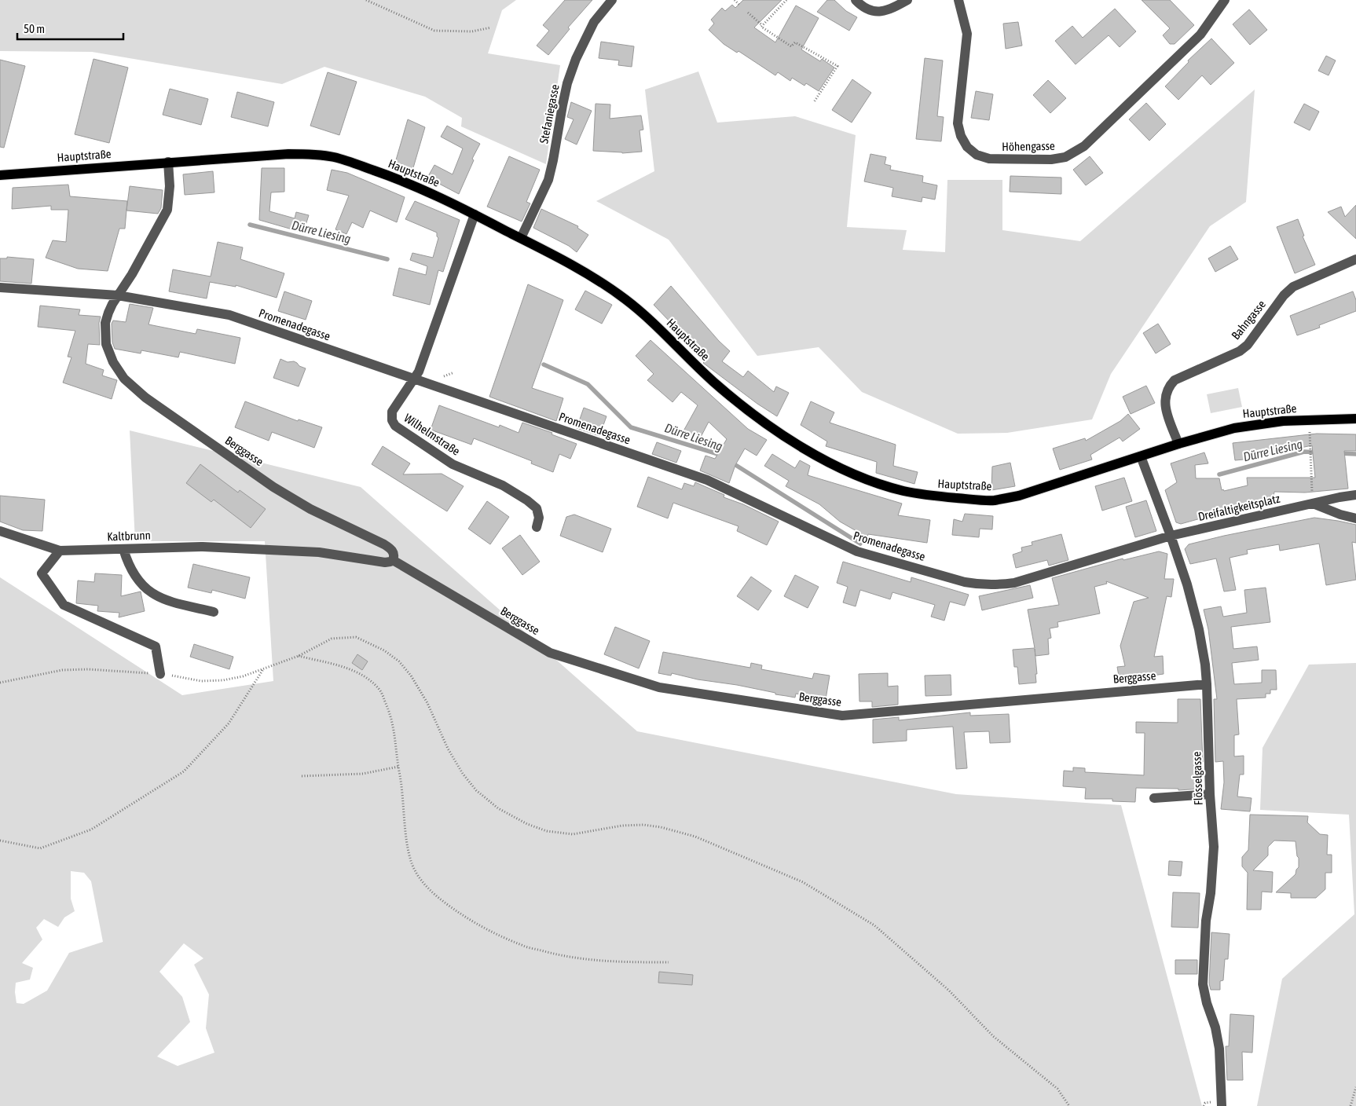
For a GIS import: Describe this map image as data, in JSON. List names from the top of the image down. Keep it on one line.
{"streets":{"main road":["Hauptstraße"],"street":["Stefaniegasse","Höhengasse","Bahngasse","Promenadegasse","Wilhelmstraße","Berggasse","Dreifaltigkeitsplatz","Kaltbrunn","Flösselgasse"]},"crossings":[["Stefaniegasse","Hauptstraße"],["Hauptstraße","Bahngasse"],["Hauptstraße","Wilhelmstraße"],["Hauptstraße","Berggasse"],["Hauptstraße","Flösselgasse"],["Promenadegasse","Wilhelmstraße"],["Promenadegasse","Berggasse"],["Promenadegasse","Dreifaltigkeitsplatz"],["Promenadegasse","Flösselgasse"],["Berggasse","Kaltbrunn"],["Berggasse","Flösselgasse"],["Dreifaltigkeitsplatz","Flösselgasse"]],"water":["Dürre Liesing"],"scale_bar":"50 m"}
